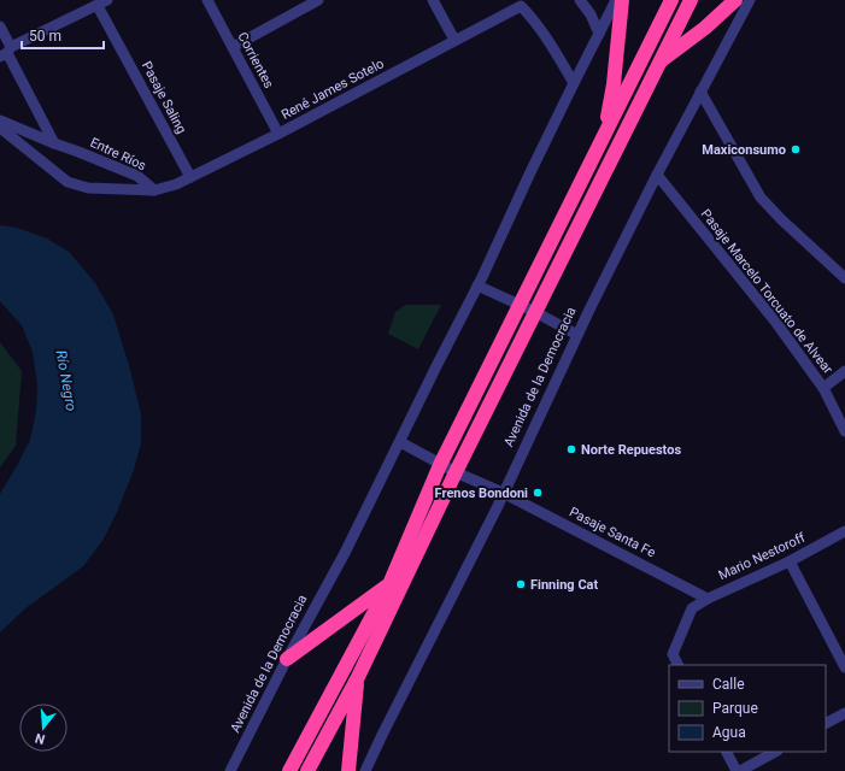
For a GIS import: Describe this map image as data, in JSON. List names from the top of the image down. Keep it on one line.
{"streets":{"street":["Corrientes","René James Sotelo","Pasaje Saling","Entre Ríos","Pasaje Marcelo Torcuato de Alvear","Avenida de la Democracia","Pasaje Santa Fe","Mario Nestoroff"]},"crossings":[["Corrientes","René James Sotelo"],["René James Sotelo","Pasaje Saling"],["René James Sotelo","Entre Ríos"],["René James Sotelo","Avenida de la Democracia"],["Pasaje Marcelo Torcuato de Alvear","Avenida de la Democracia"],["Avenida de la Democracia","Pasaje Santa Fe"],["Pasaje Santa Fe","Mario Nestoroff"]],"water":["Río Negro"],"places":["Maxiconsumo","Norte Repuestos","Frenos Bondoni","Finning Cat"],"legend":["Calle","Parque","Agua"],"scale_bar":"50 m","north":"bottom"}
